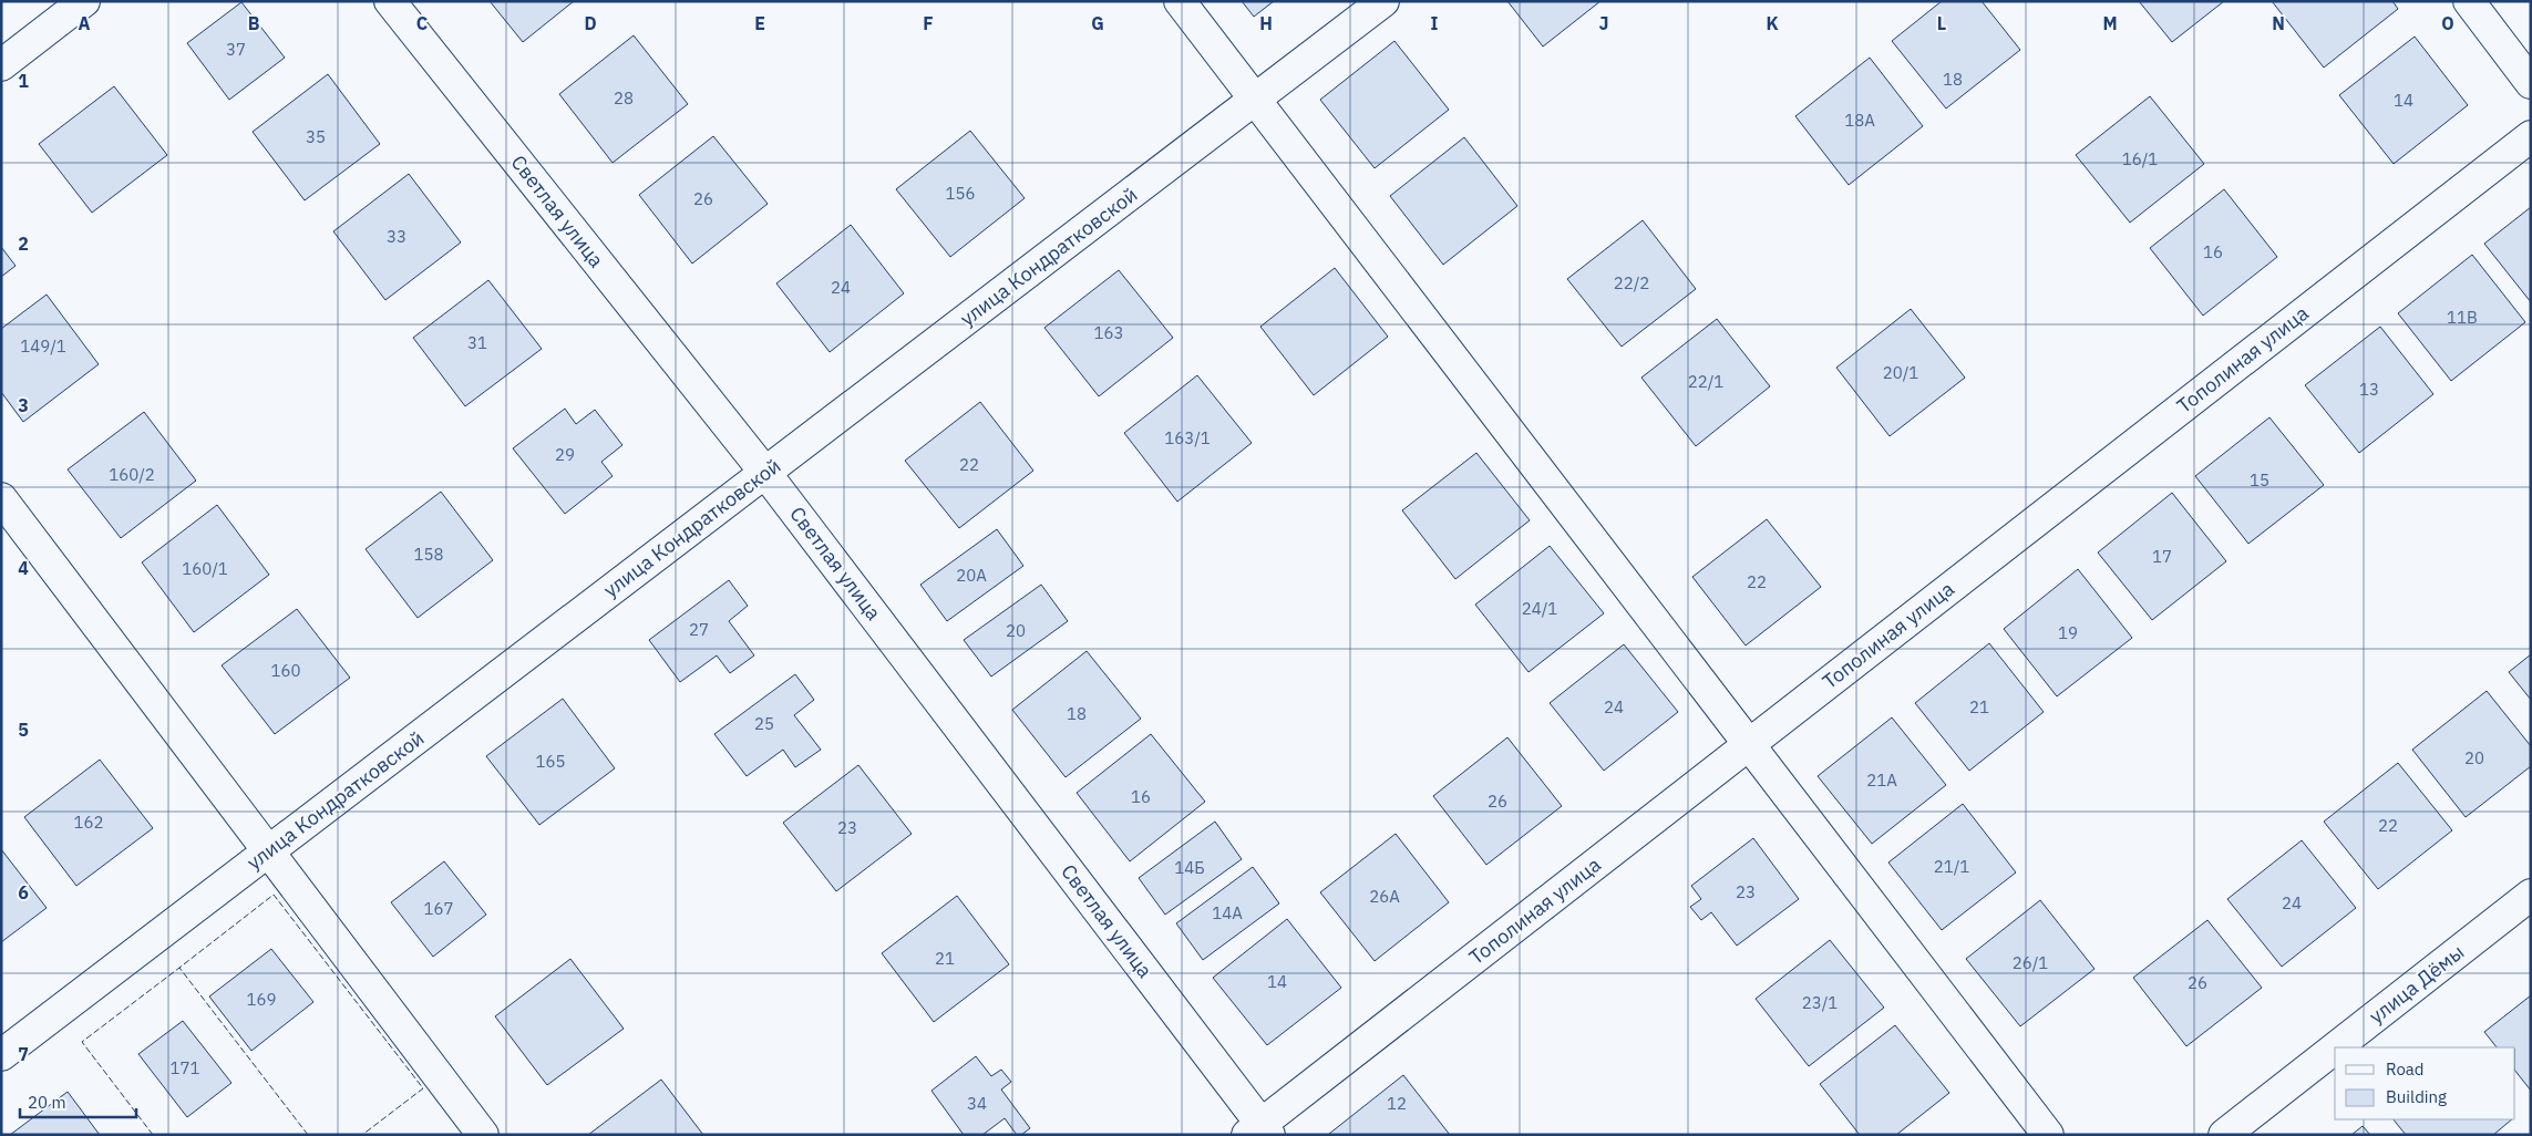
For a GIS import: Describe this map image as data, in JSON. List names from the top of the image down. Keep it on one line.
{"streets":{"street":["Светлая улица","улица Кондратковской","Тополиная улица","улица Дёмы"]},"crossings":[["Светлая улица","улица Кондратковской"],["Светлая улица","Тополиная улица"]],"house_numbers":["37","18","28","14","18А","35","16/1","156","26","33","16","22/2","24","11В","163","31","149/1","20/1","22/1","13","163/1","29","22","160/2","15","158","17","160/1","20А","22","24/1","27","20","19","160","24","21","18","25","20","165","21А","16","26","162","22","23","21/1","14Б","23","26А","24","167","14А","21","26/1","14","26","169","23/1","171","34","12"],"legend":["Road","Building"],"scale_bar":"20 m","grid":{"columns":["A","B","C","D","E","F","G","H","I","J","K","L","M","N","O"],"rows":["1","2","3","4","5","6","7"]}}
